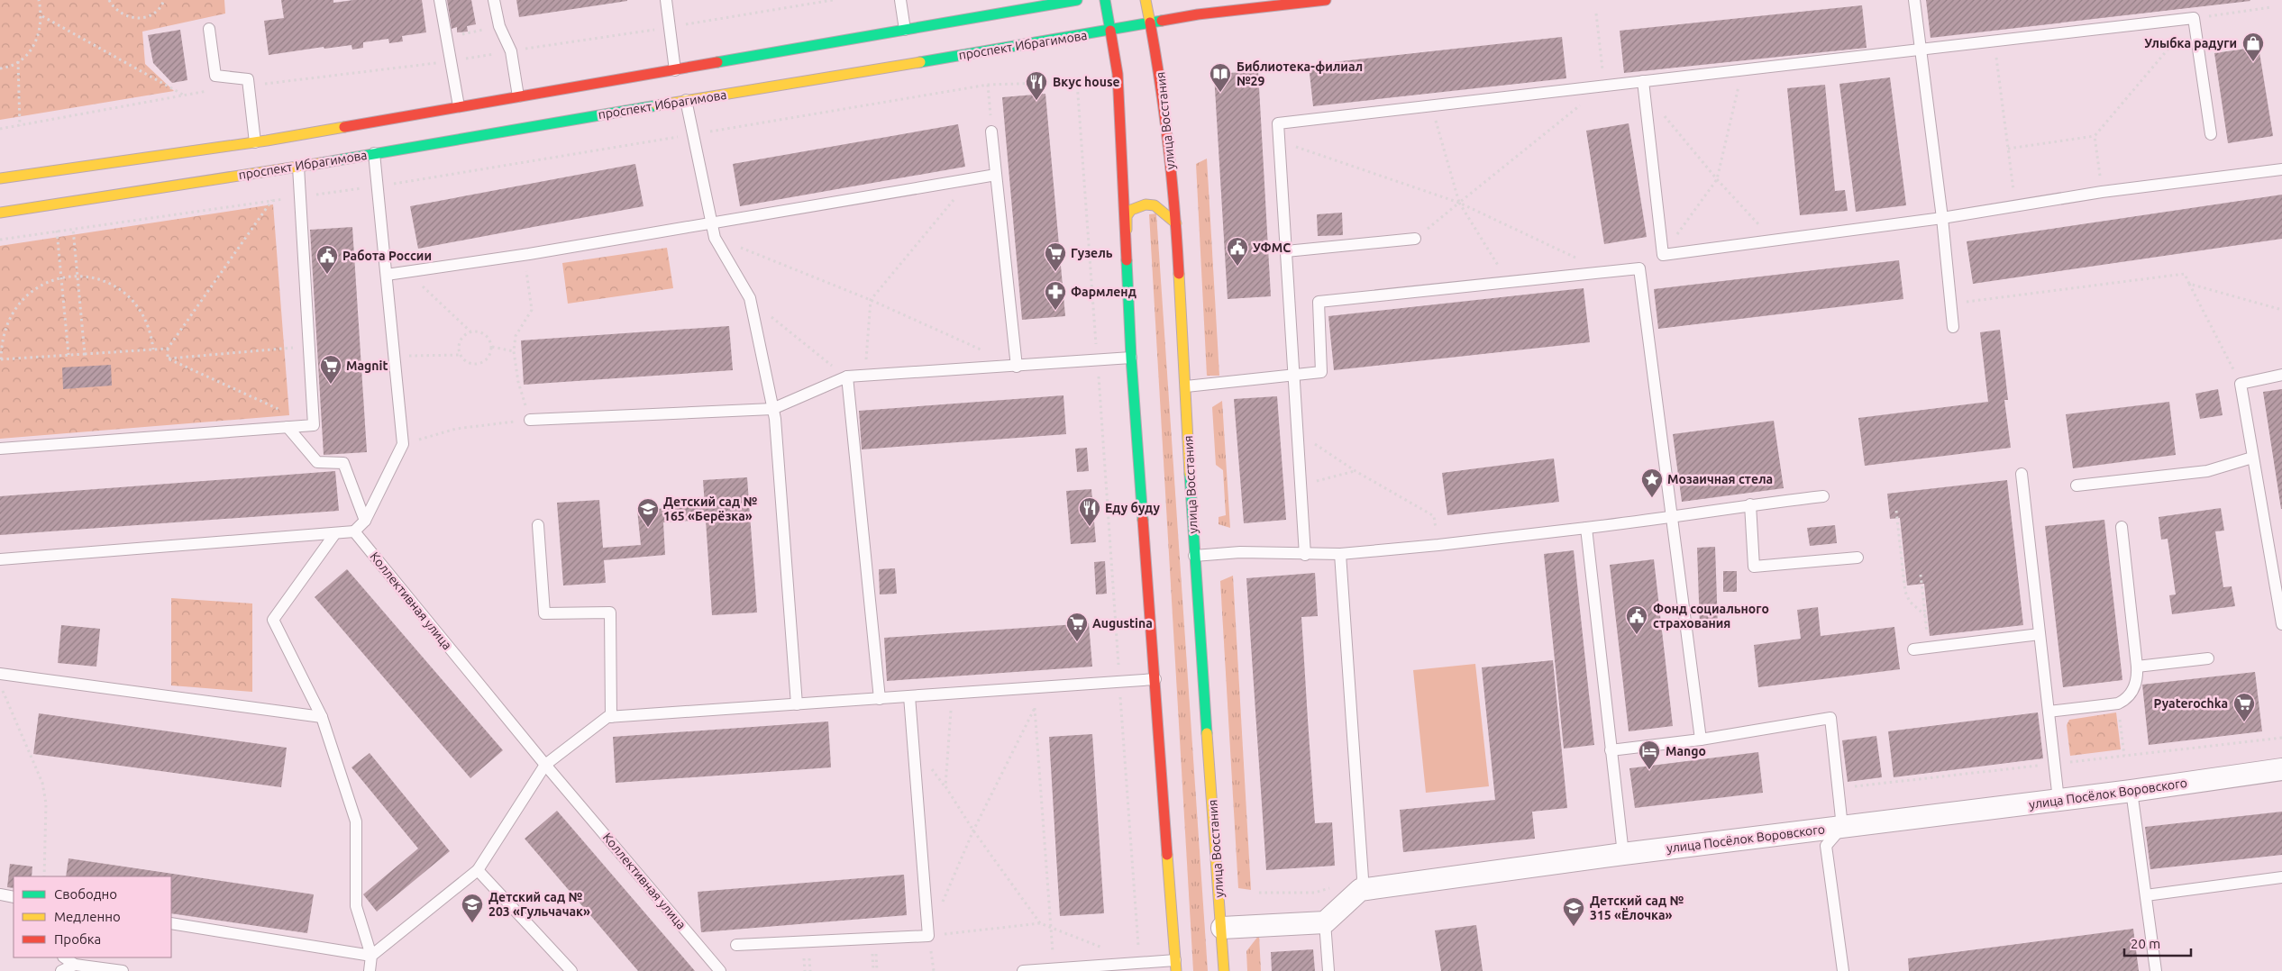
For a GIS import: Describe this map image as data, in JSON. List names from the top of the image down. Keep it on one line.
{"streets":{"main road":["проспект Ибрагимова","улица Восстания"],"street":["улица Посёлок Воровского"],"lane":["Коллективная улица"]},"crossings":[["проспект Ибрагимова","улица Восстания"]],"places":{"shop":["Улыбка радуги"],"library":["Библиотека-филиал №29"],"restaurant":["Вкус house","Еду буду"],"public building":["УФМС","Работа России","Фонд социального страхования"],"supermarket":["Гузель","Magnit","Augustina","Pyaterochka"],"pharmacy":["Фармленд"],"place":["Мозаичная стела"],"school or university":["Детский сад № 165 «Берёзка»","Детский сад № 203 «Гульчачак»","Детский сад № 315 «Ёлочка»"],"hotel":["Mango"]},"legend":["Свободно","Медленно","Пробка"],"scale_bar":"20 m"}
